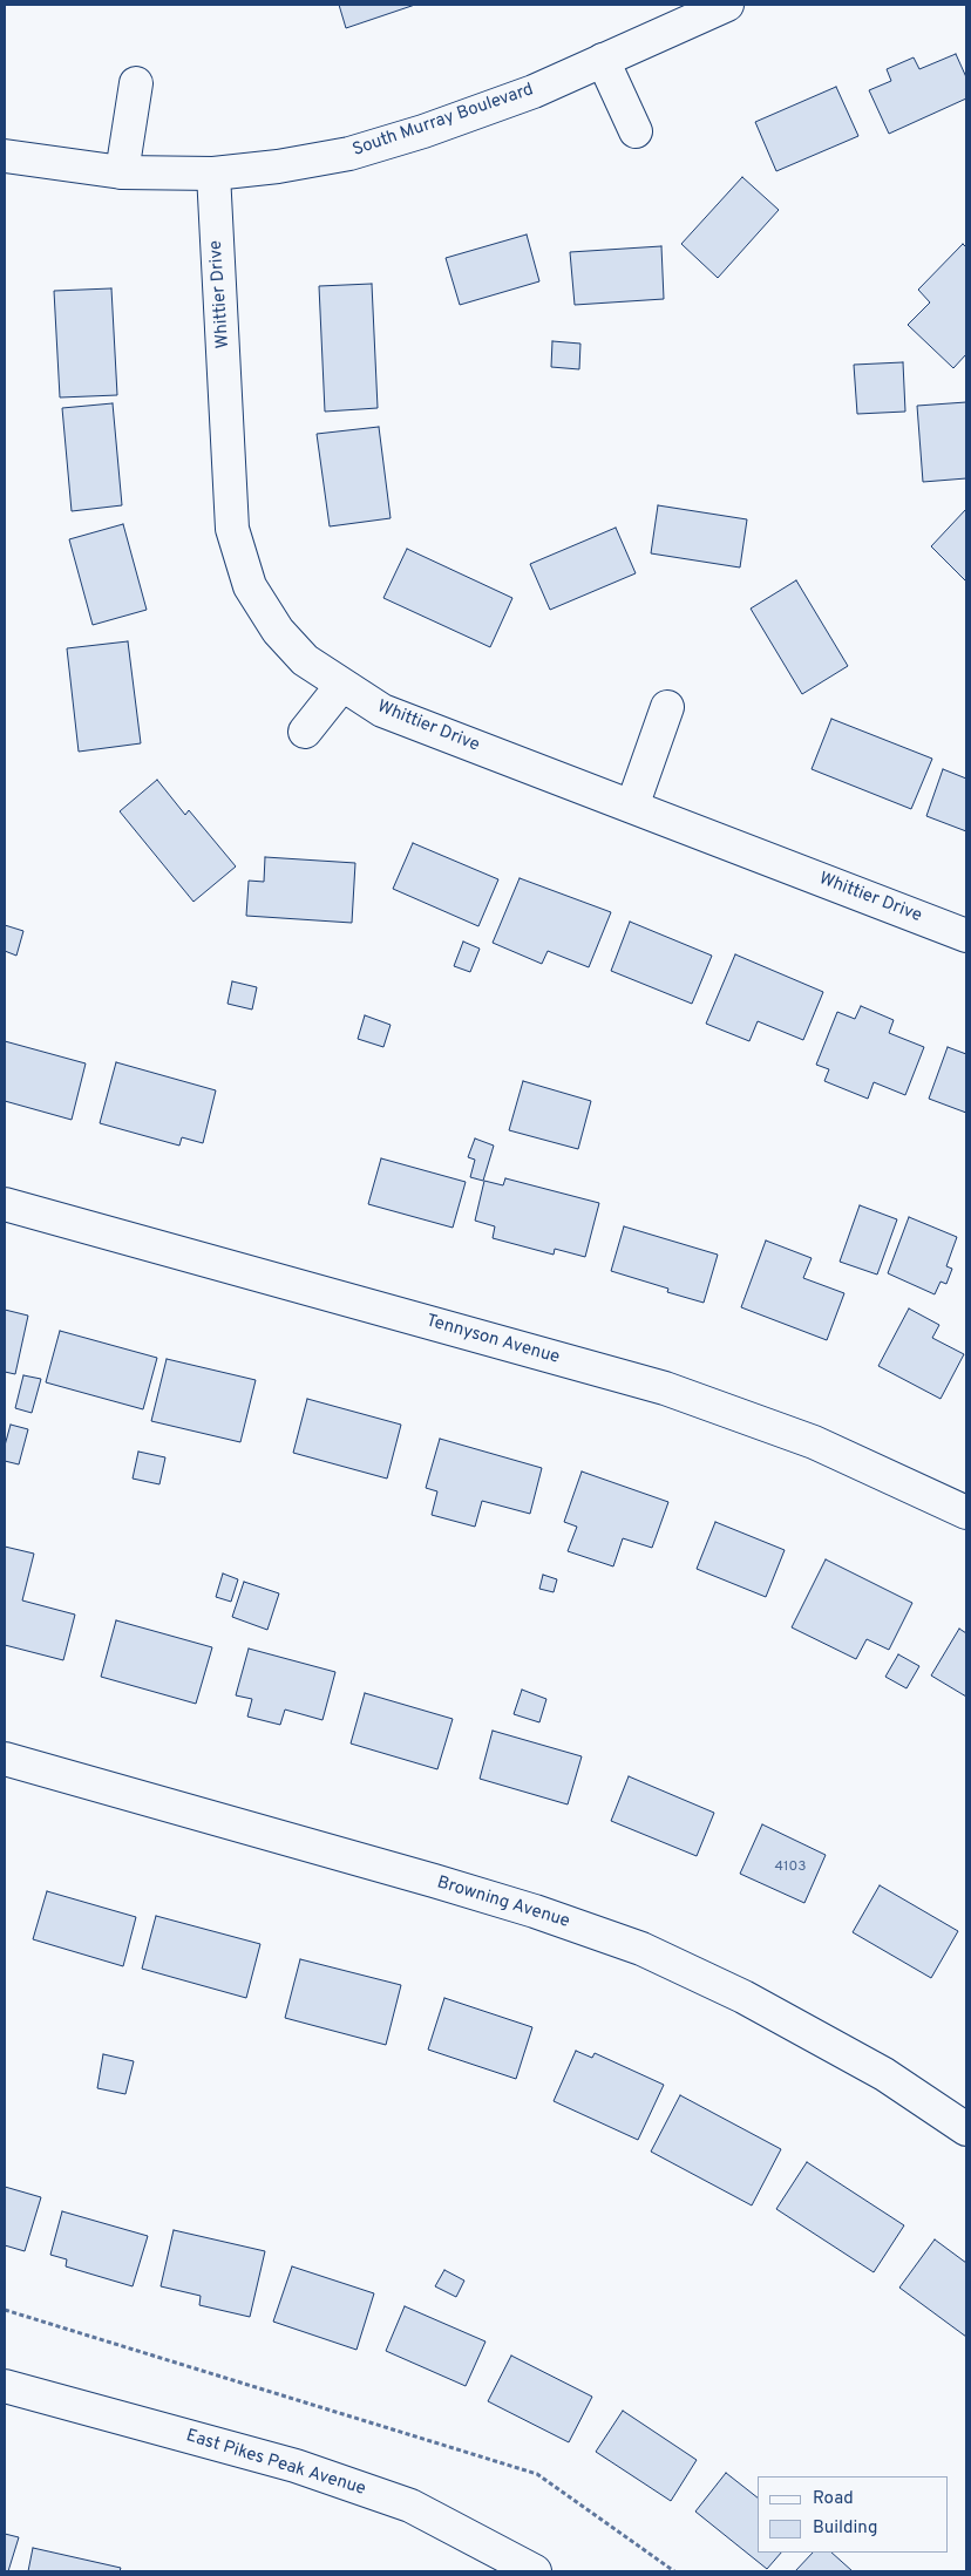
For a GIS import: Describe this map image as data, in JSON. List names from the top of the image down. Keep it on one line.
{"streets":{"street":["South Murray Boulevard","Whittier Drive","Tennyson Avenue","Browning Avenue","East Pikes Peak Avenue"]},"crossings":[["South Murray Boulevard","Whittier Drive"]],"house_numbers":["4103"],"legend":["Road","Building"]}
